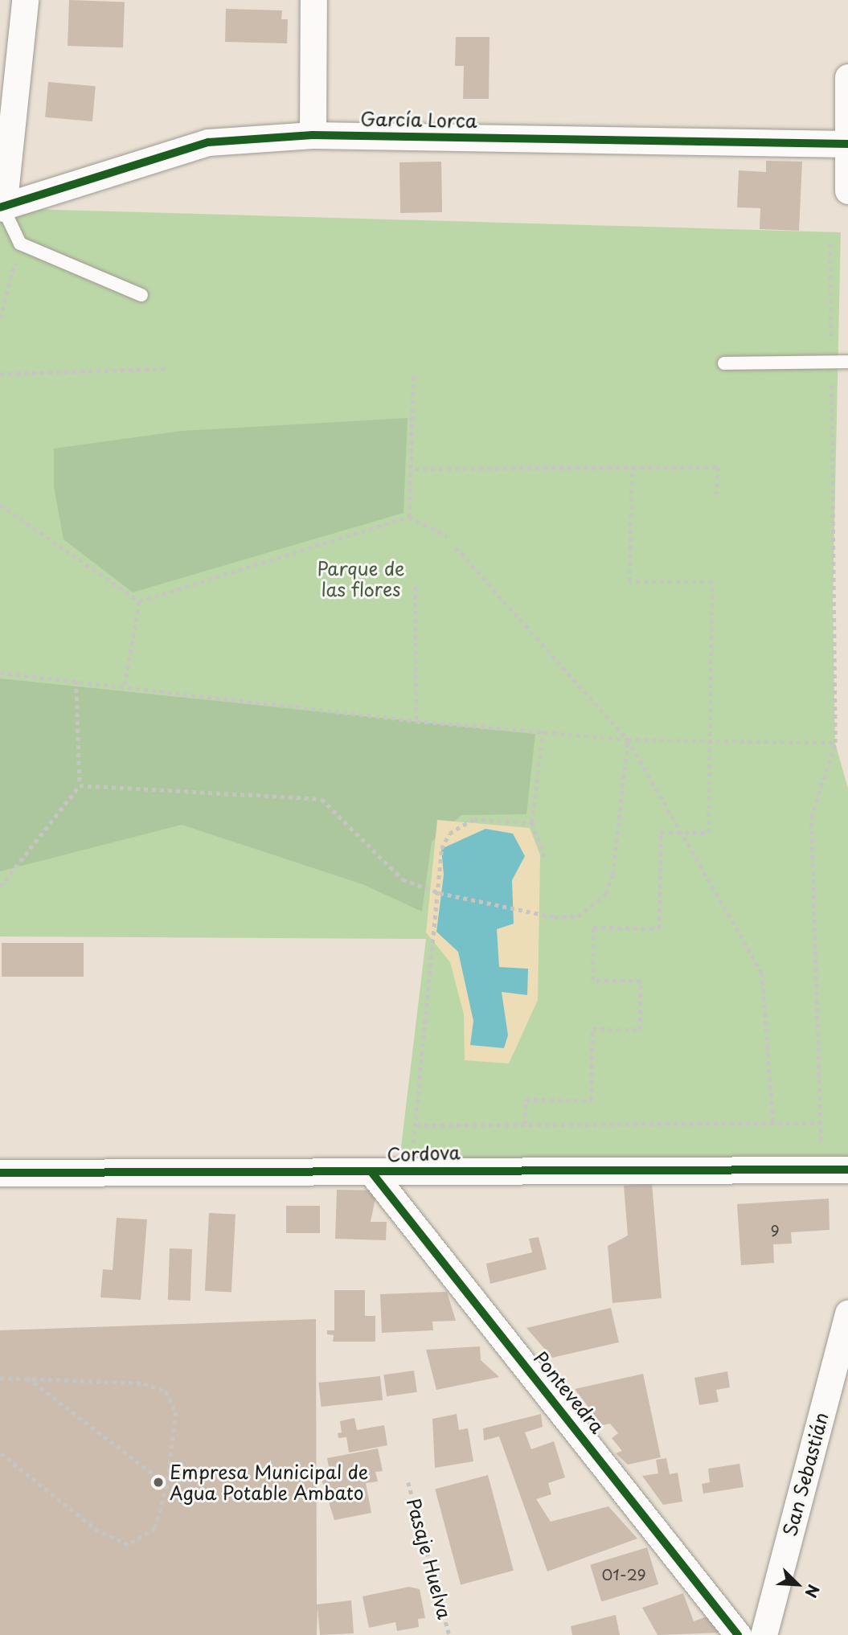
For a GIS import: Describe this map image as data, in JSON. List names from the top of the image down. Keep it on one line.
{"streets":{"street":["García Lorca","Cordova","Pontevedra","San Sebastián"],"path":["Pasaje Huelva"]},"crossings":[["Cordova","Pontevedra"]],"parks":["Parque de las flores"],"places":["Empresa Municipal de Agua Potable Ambato"],"house_numbers":["9","01-29"],"north":"bottom right"}
